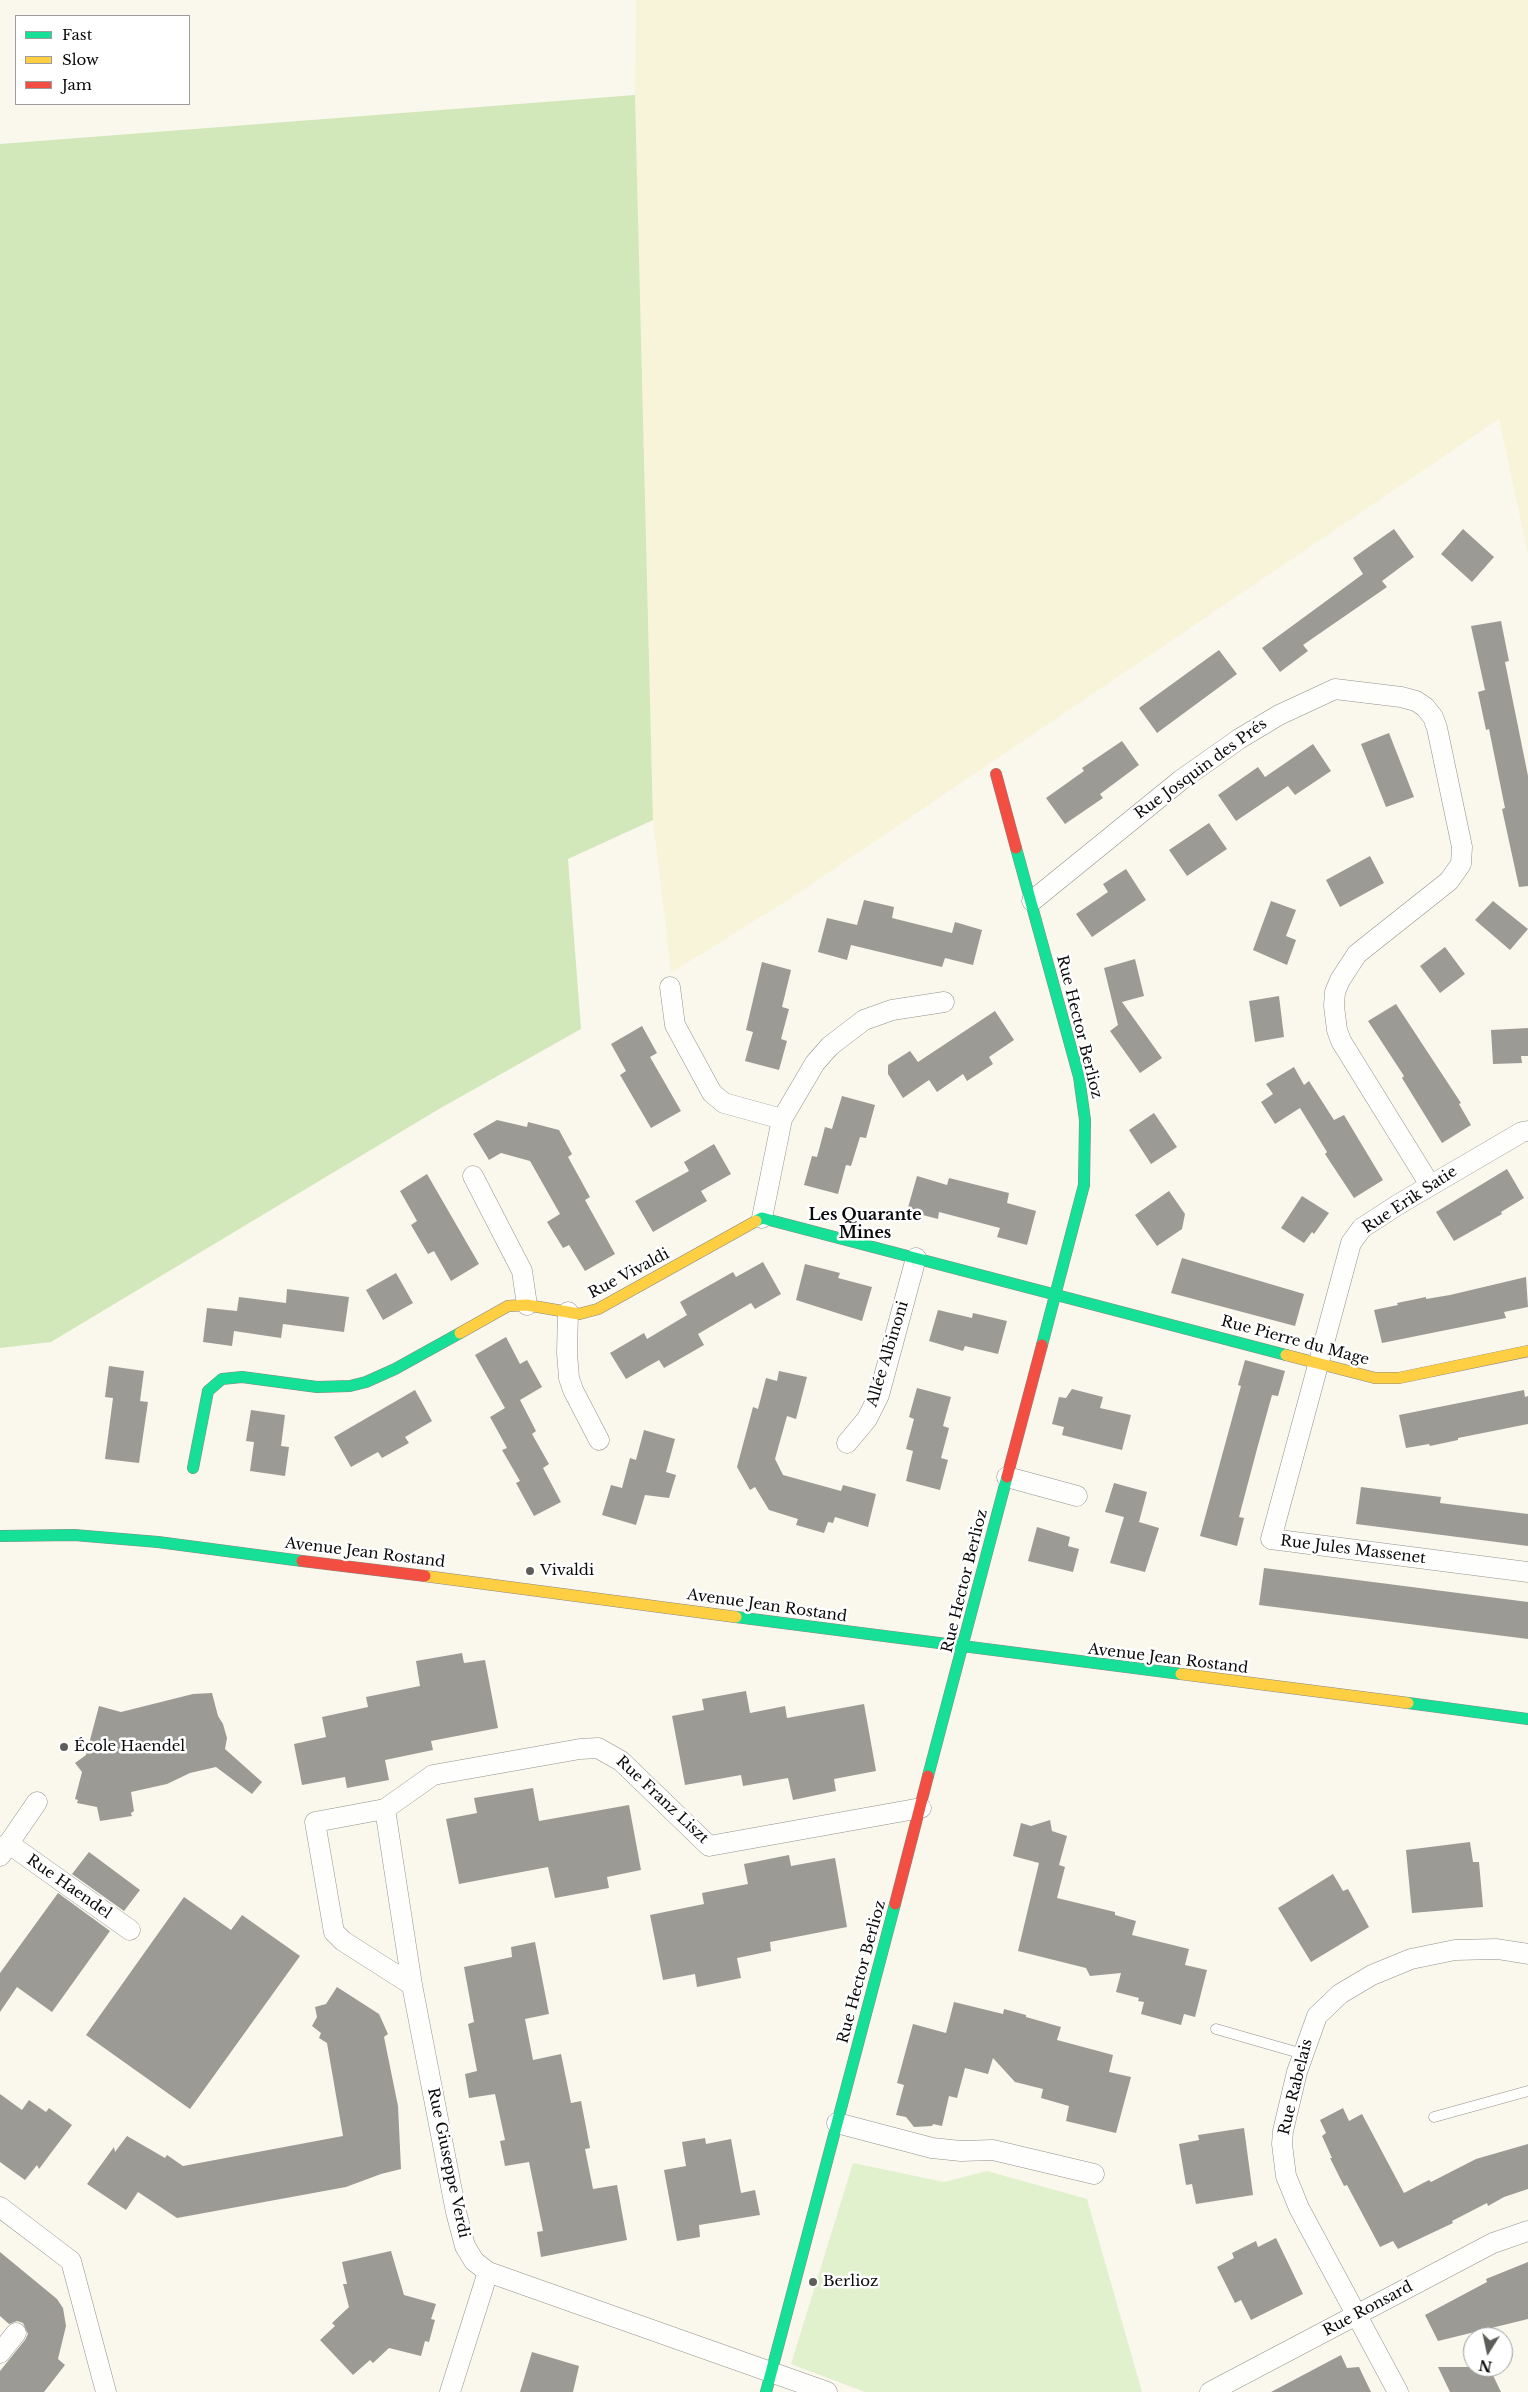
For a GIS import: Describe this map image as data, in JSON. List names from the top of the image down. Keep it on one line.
{"streets":{"street":["Rue Josquin des Prés","Rue Hector Berlioz","Rue Erik Satie","Rue Vivaldi","Rue Pierre du Mage","Allée Albinoni","Rue Jules Massenet","Avenue Jean Rostand","Rue Franz Liszt","Rue Haendel","Rue Rabelais","Rue Giuseppe Verdi","Rue Ronsard"]},"crossings":[["Rue Josquin des Prés","Rue Hector Berlioz"],["Rue Josquin des Prés","Rue Erik Satie"],["Rue Hector Berlioz","Rue Pierre du Mage"],["Rue Hector Berlioz","Avenue Jean Rostand"],["Rue Hector Berlioz","Rue Franz Liszt"],["Rue Hector Berlioz","Rue Giuseppe Verdi"],["Rue Erik Satie","Rue Pierre du Mage"],["Rue Erik Satie","Rue Jules Massenet"],["Rue Pierre du Mage","Rue Jules Massenet"],["Rue Franz Liszt","Rue Giuseppe Verdi"],["Rue Rabelais","Rue Ronsard"]],"districts":["Les Quarante Mines"],"places":["Vivaldi","École Haendel","Berlioz"],"legend":["Fast","Slow","Jam"],"north":"bottom"}
